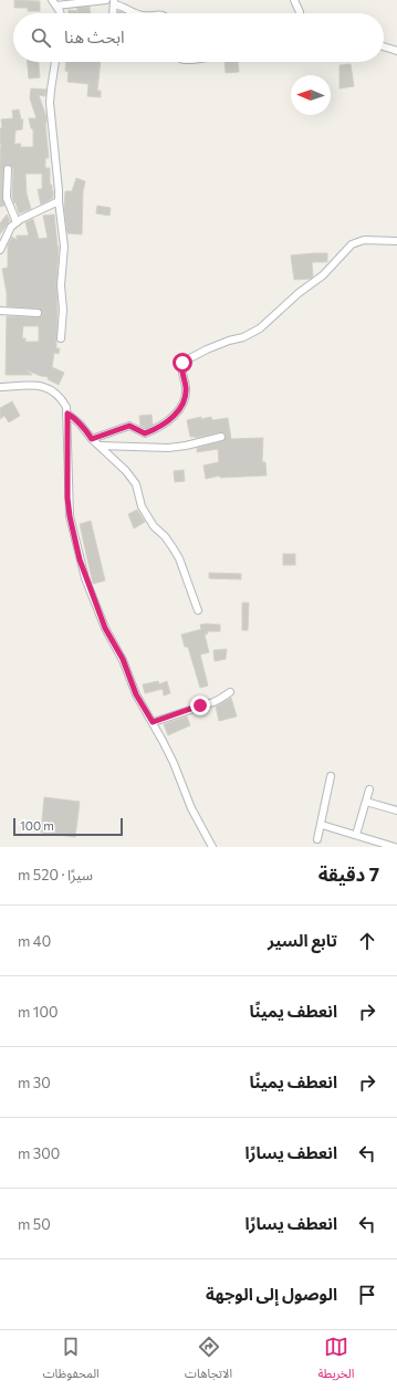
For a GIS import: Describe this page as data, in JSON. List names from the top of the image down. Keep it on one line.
{"scale_bar":"100 m","north":"left","page":{"search":"ابحث هنا","scale":"100 m","heading":["7 دقيقة","سيرًا · 520 m"],"list":[["تابع السير","40 m"],["انعطف يمينًا","100 m"],["انعطف يمينًا","30 m"],["انعطف يسارًا","300 m"],["انعطف يسارًا","50 m"],"الوصول إلى الوجهة"],"nav":["الخريطة","الاتجاهات","المحفوظات"]}}
